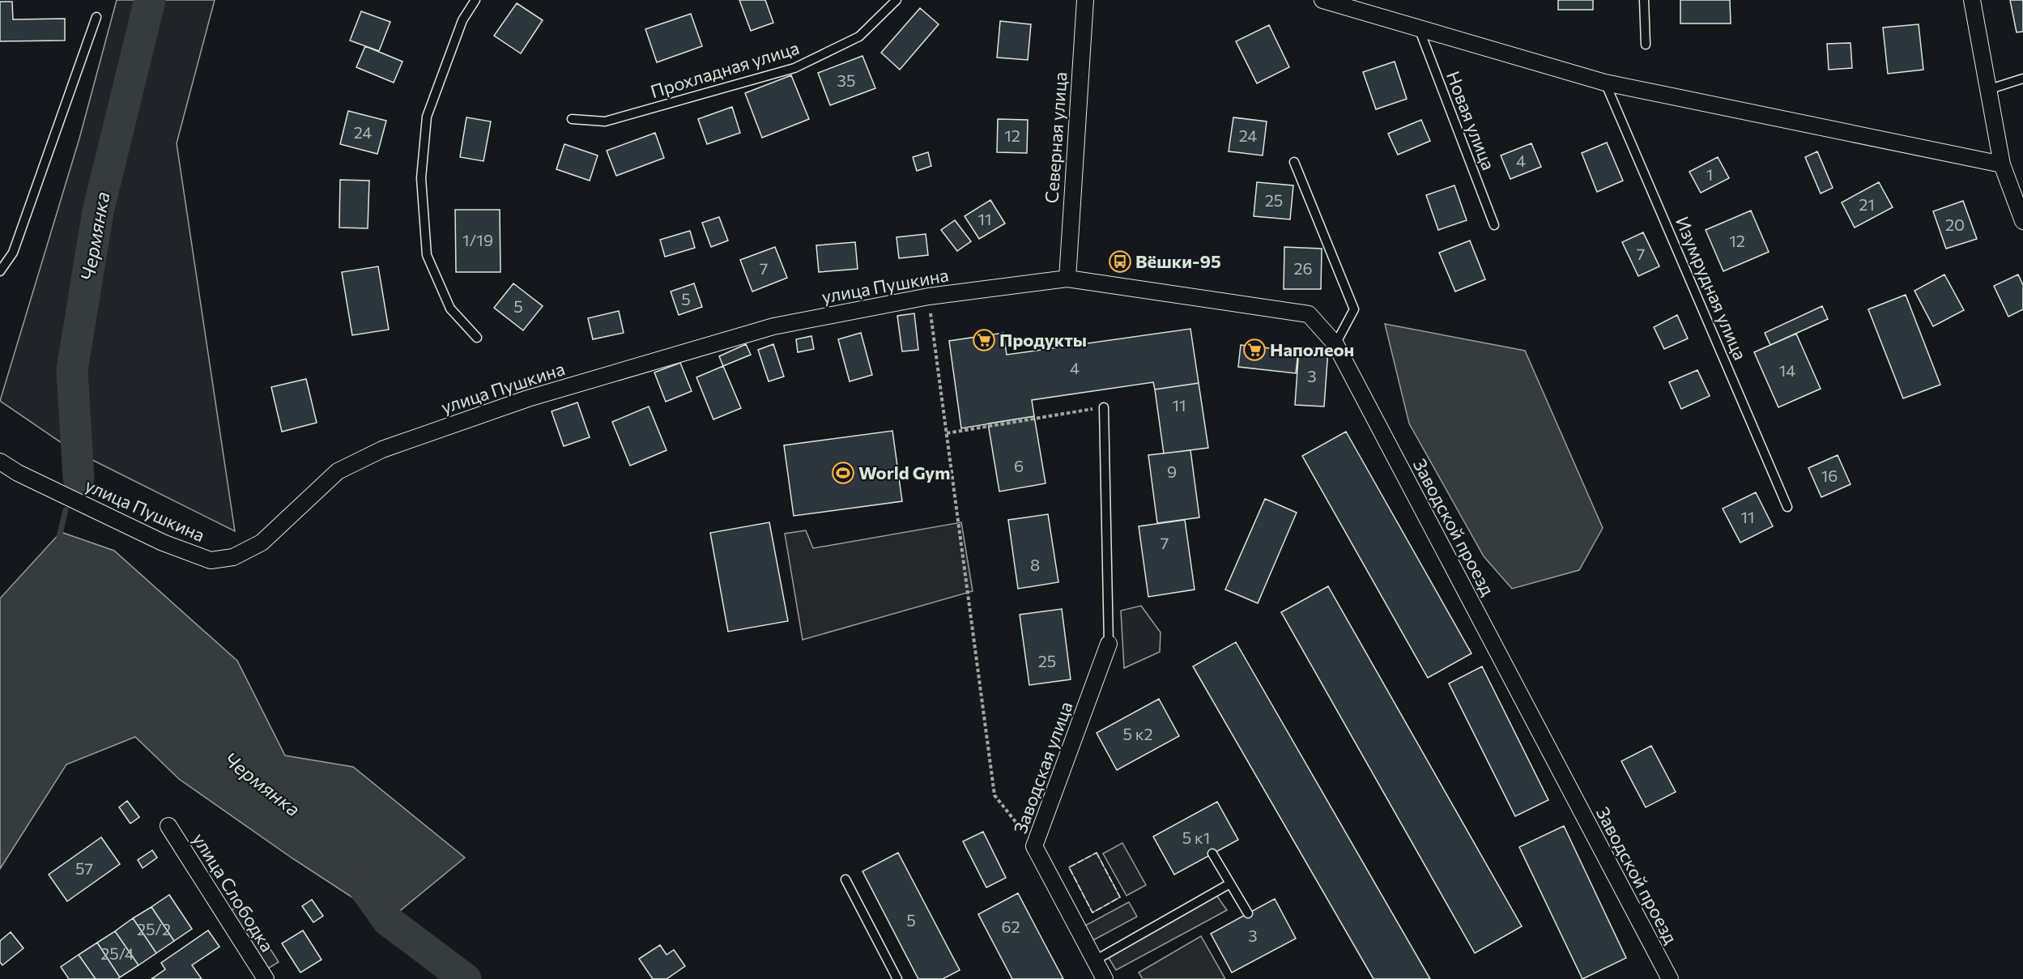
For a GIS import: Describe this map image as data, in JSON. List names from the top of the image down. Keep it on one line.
{"streets":{"street":["Северная улица","улица Пушкина","Заводской проезд","Заводская улица","улица Слободка"],"lane":["Прохладная улица","Новая улица","Изумрудная улица"]},"crossings":[["Северная улица","улица Пушкина"],["Северная улица","Заводской проезд"],["улица Пушкина","Заводской проезд"]],"water":["Чермянка"],"places":{"bus stop":["Вёшки-95"],"supermarket":["Продукты","Наполеон"],"sports":["World Gym"]},"house_numbers":["35","24","12","24","4","1","25","21","11","20","1/19","12","7","7","26","5","5","4","14","3","11","6","9","16","11","7","8","25","5 к2","5 к1","57","5","62","25/2","3","25/4"]}
